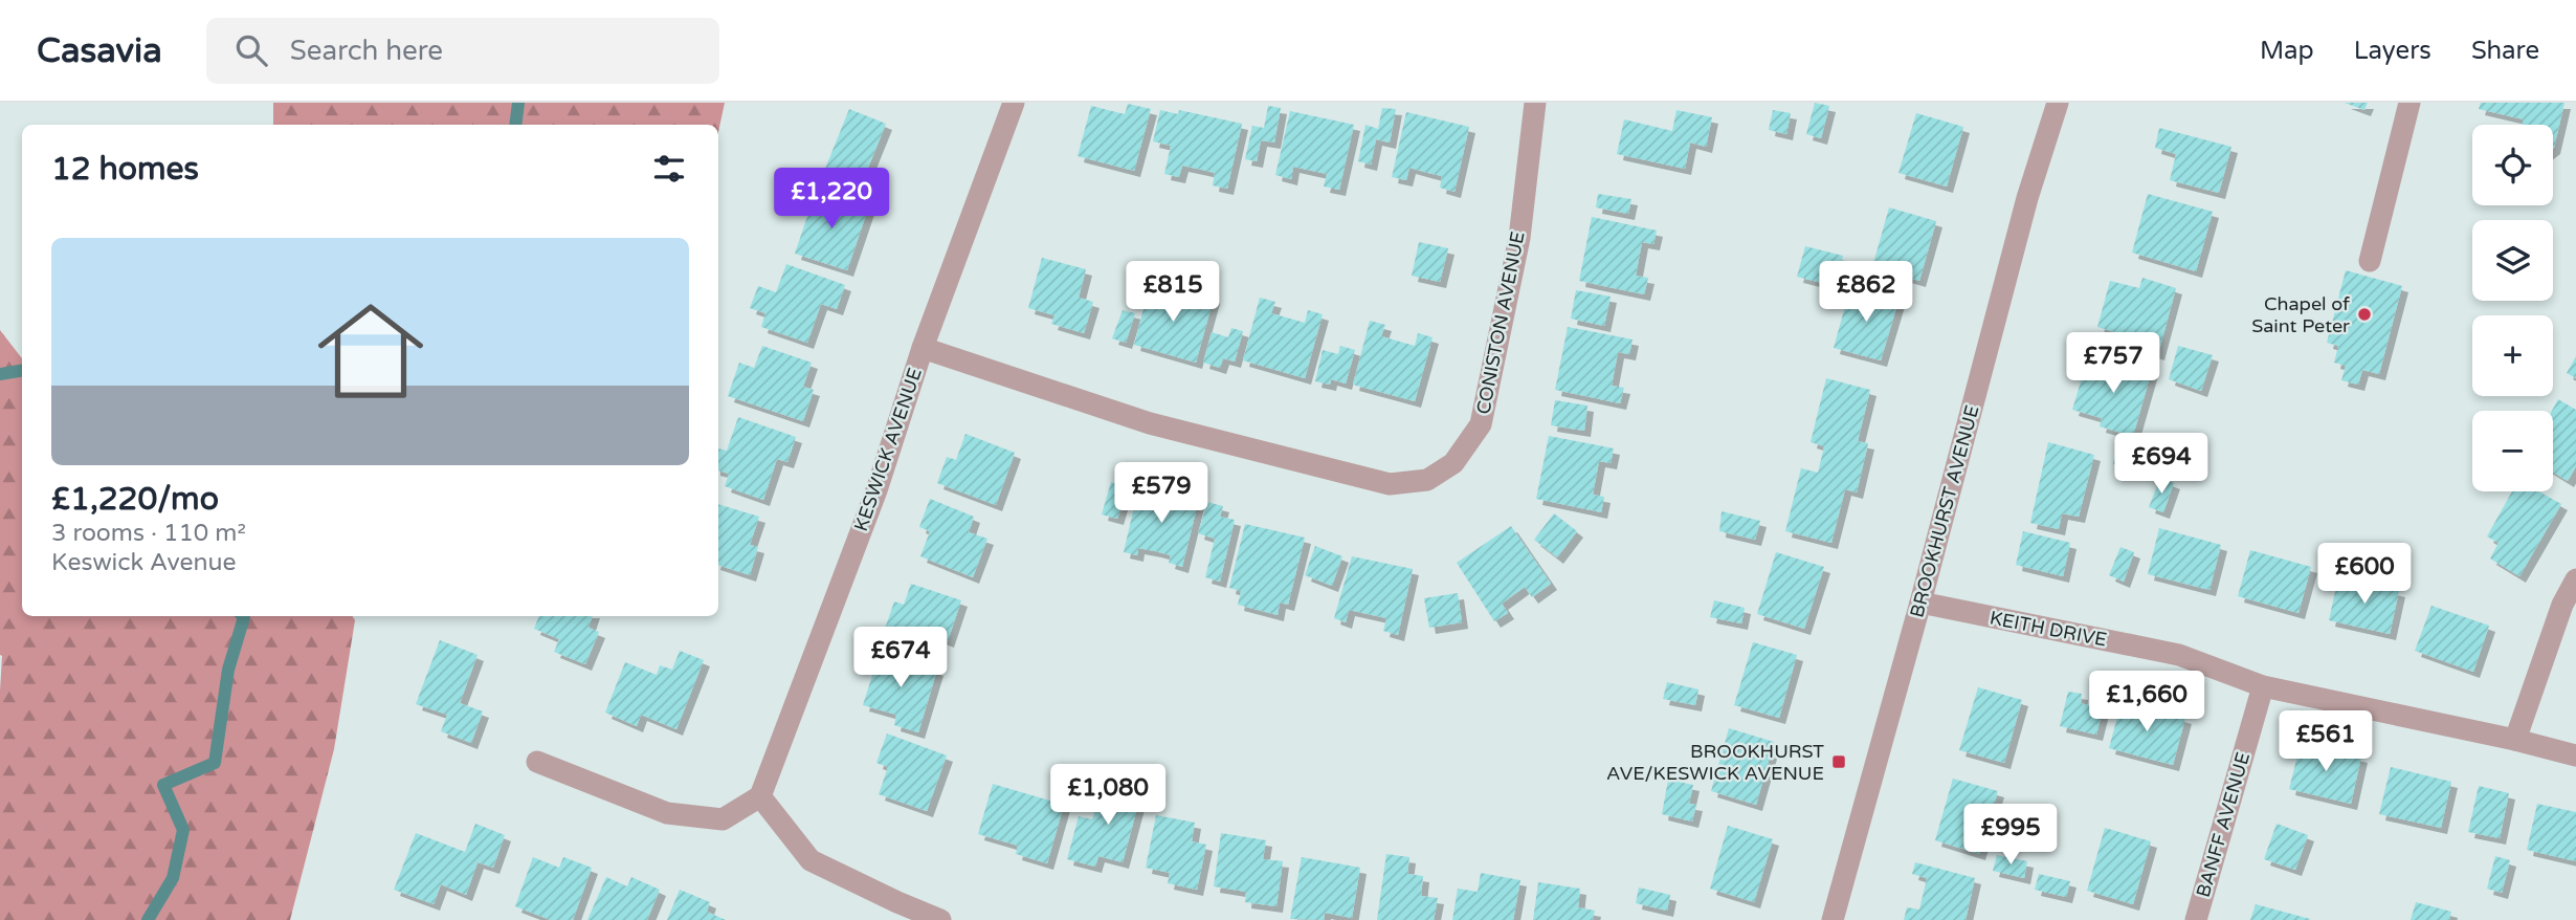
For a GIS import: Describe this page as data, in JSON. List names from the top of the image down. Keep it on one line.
{"streets":{"street":["CONISTON AVENUE","KESWICK AVENUE","BROOKHURST AVENUE","KEITH DRIVE","BANFF AVENUE"]},"crossings":[["CONISTON AVENUE","KESWICK AVENUE"],["BROOKHURST AVENUE","KEITH DRIVE"],["KEITH DRIVE","BANFF AVENUE"]],"places":{"other":["Chapel of Saint Peter"],"transit":["BROOKHURST AVE/KESWICK AVENUE"]},"page":{"header":"Casavia","search":"Search here","nav":["Map","Layers","Share"],"map_buttons":["+","−"],"heading":"12 homes","price":["£1,220","£815","£862","£757","£694","£579","£600","£674","£1,660","£561","£1,080","£995"],"list":[{"name":"£1,220/mo","note":"3 rooms · 110 m² · Keswick Avenue"}]}}
